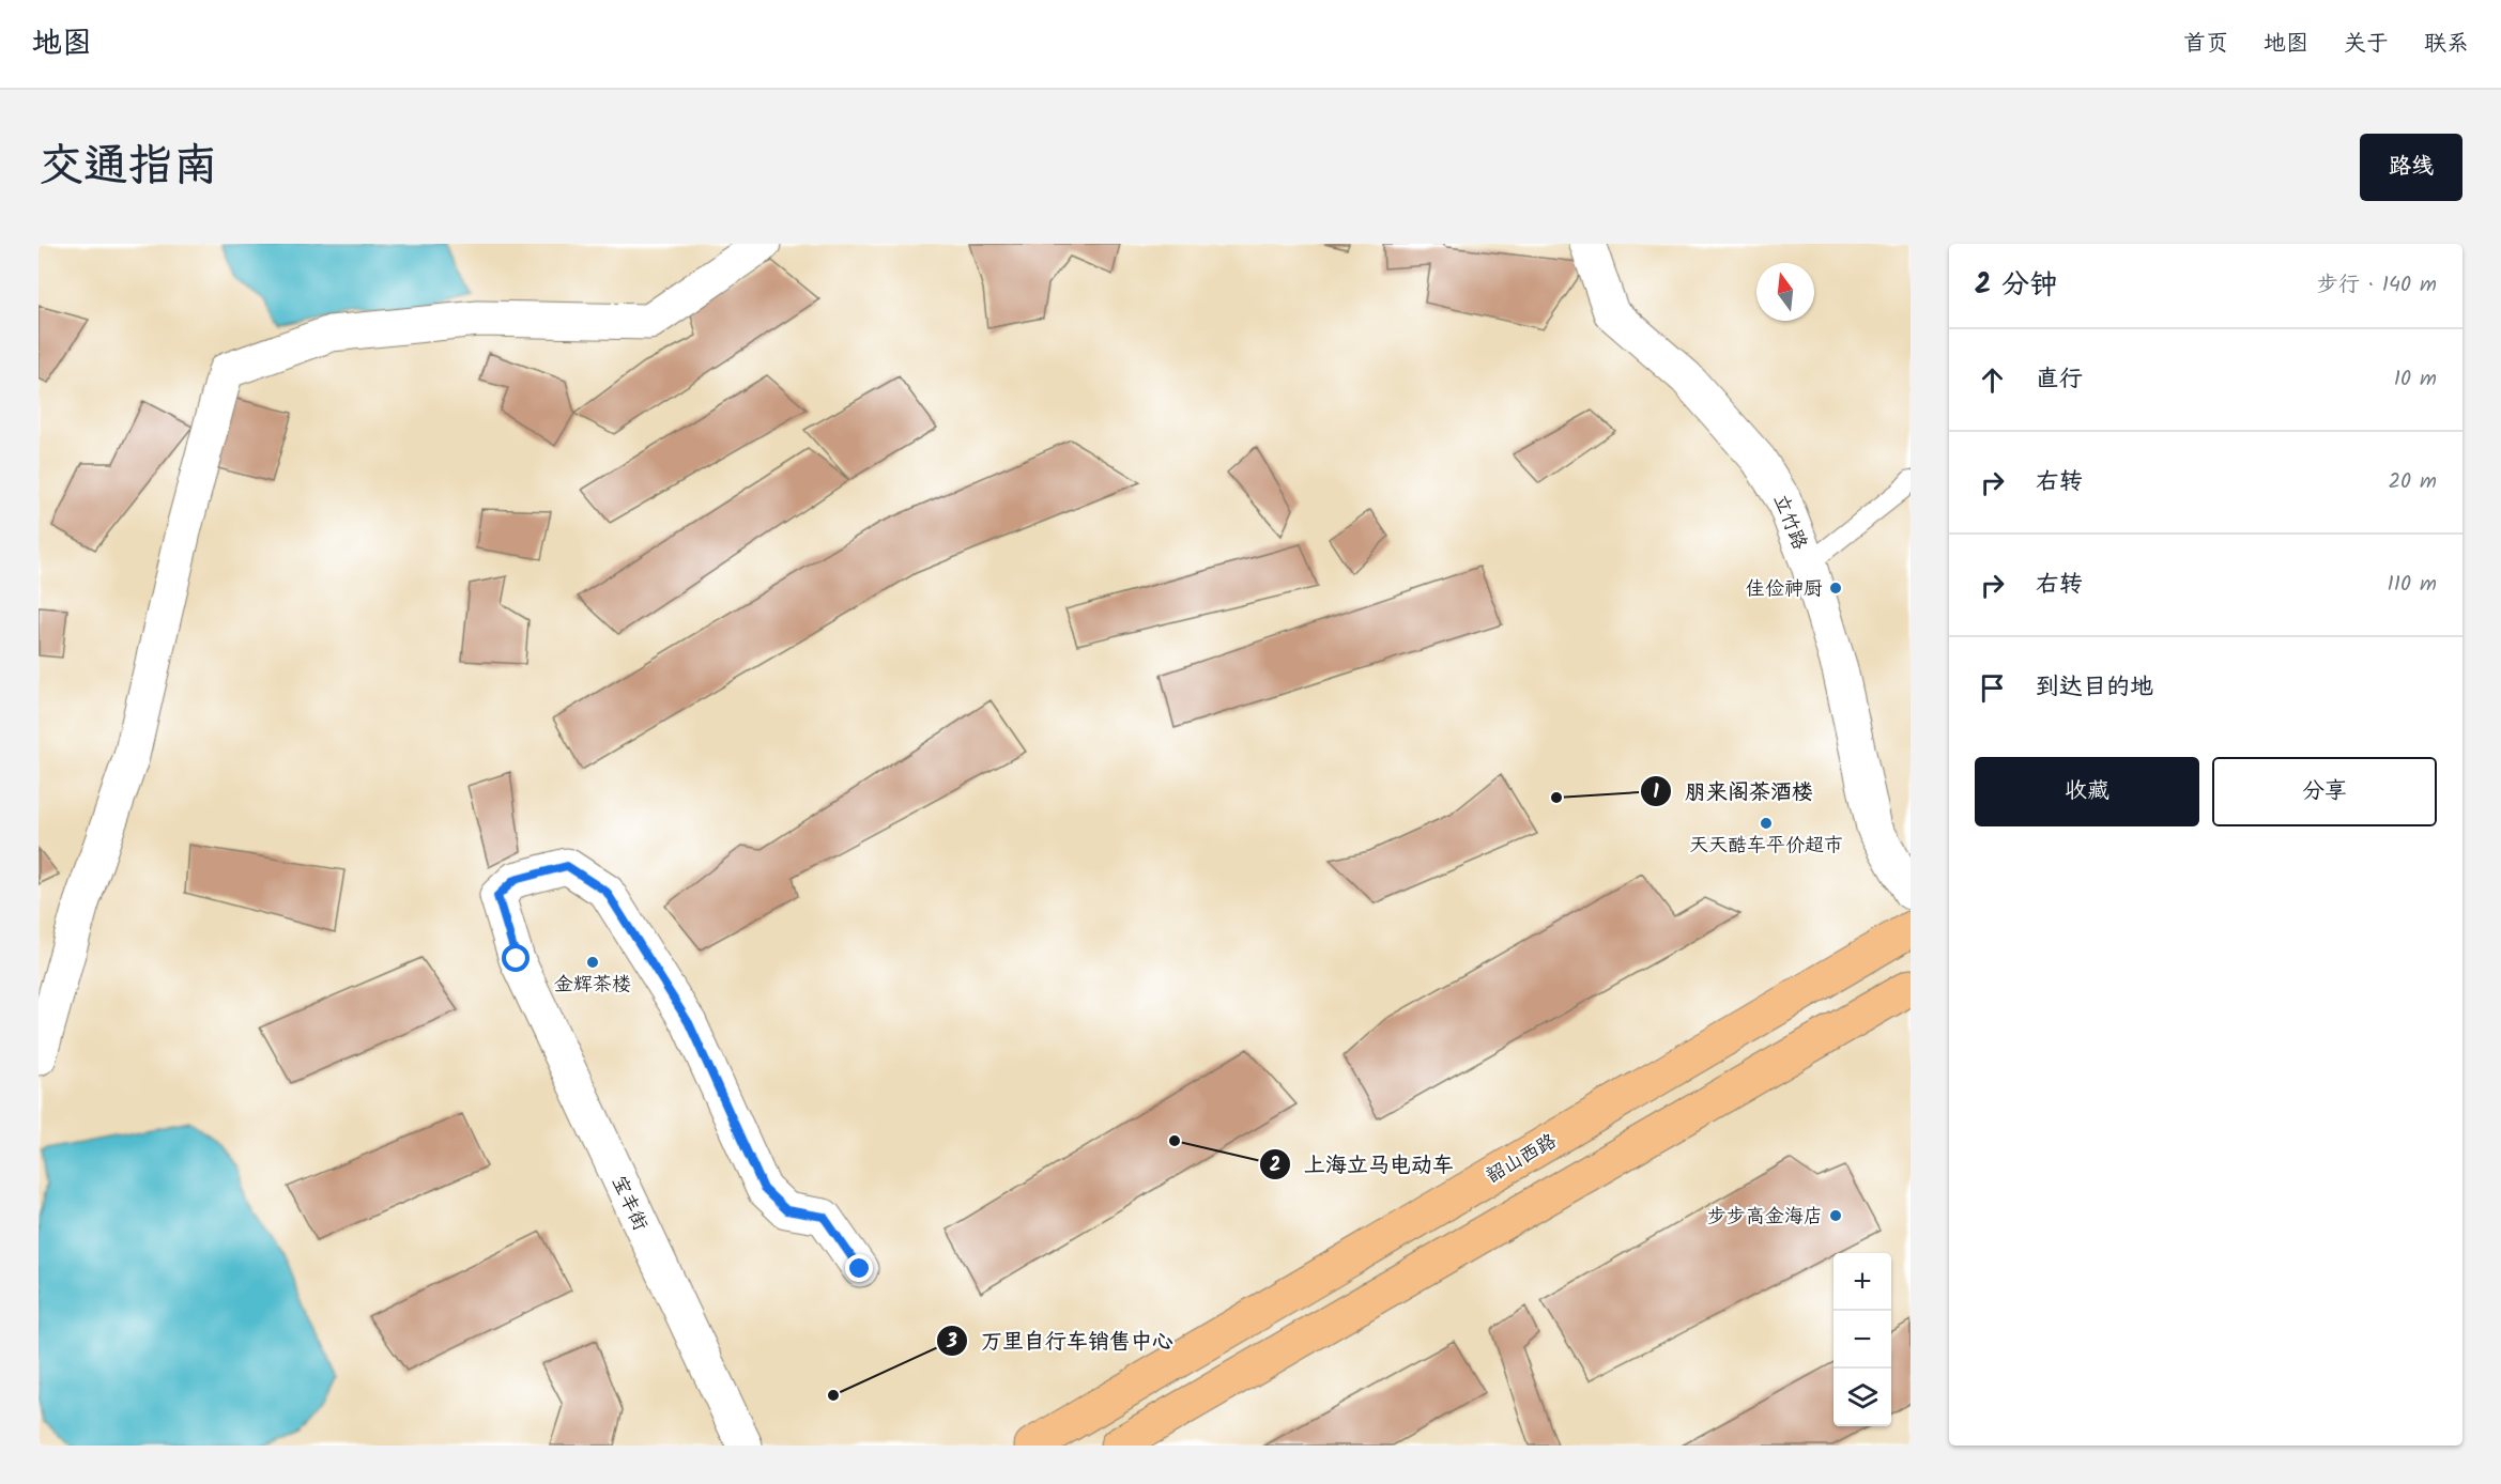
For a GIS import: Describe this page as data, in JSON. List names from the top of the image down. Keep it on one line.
{"streets":{"main road":["韶山西路"],"street":["立竹路","宝丰街"]},"places":["佳俭神厨","朋来阁茶酒楼","天天酷车平价超市","金辉茶楼","上海立马电动车","步步高金海店","万里自行车销售中心"],"north":"top","page":{"header":"地图","nav":["首页","地图","关于","联系"],"title":"交通指南","buttons":["路线",["收藏","分享"]],"heading":["2 分钟","步行 · 140 m"],"list":[["直行","10 m"],["右转","20 m"],["右转","110 m"],"到达目的地"],"map_buttons":["+","−"]}}
